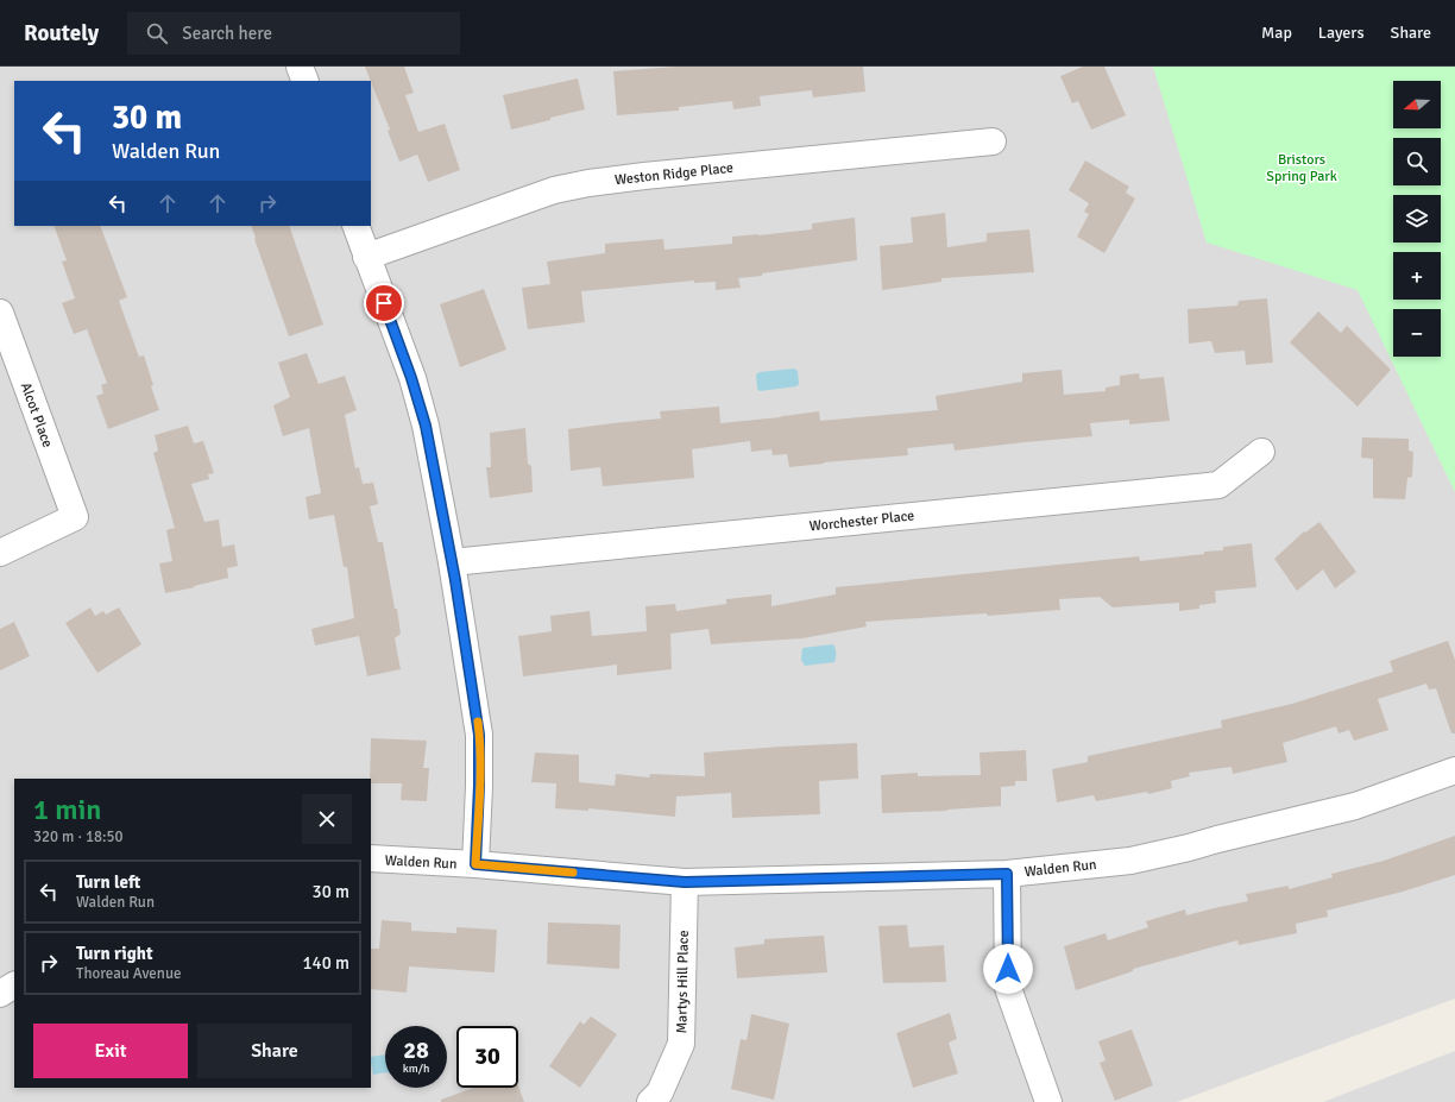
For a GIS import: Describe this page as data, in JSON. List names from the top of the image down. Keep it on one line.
{"streets":{"street":["Weston Ridge Place","Alcot Place","Worchester Place","Walden Run","Martys Hill Place"]},"crossings":[["Walden Run","Martys Hill Place"]],"parks":["Bristors Spring Park"],"north":"left","page":{"header":"Routely","search":"Search here","nav":["Map","Layers","Share"],"map_buttons":["+","−"],"turn":["30 m","Walden Run"],"heading":["1 min","320 m · 18:50"],"list":[{"name":"Turn left","note":"Walden Run","value":"30 m"},{"name":"Turn right","note":"Thoreau Avenue","value":"140 m"}],"buttons":["Exit","Share"],"speed":"28 km/h","limit":"30"}}
